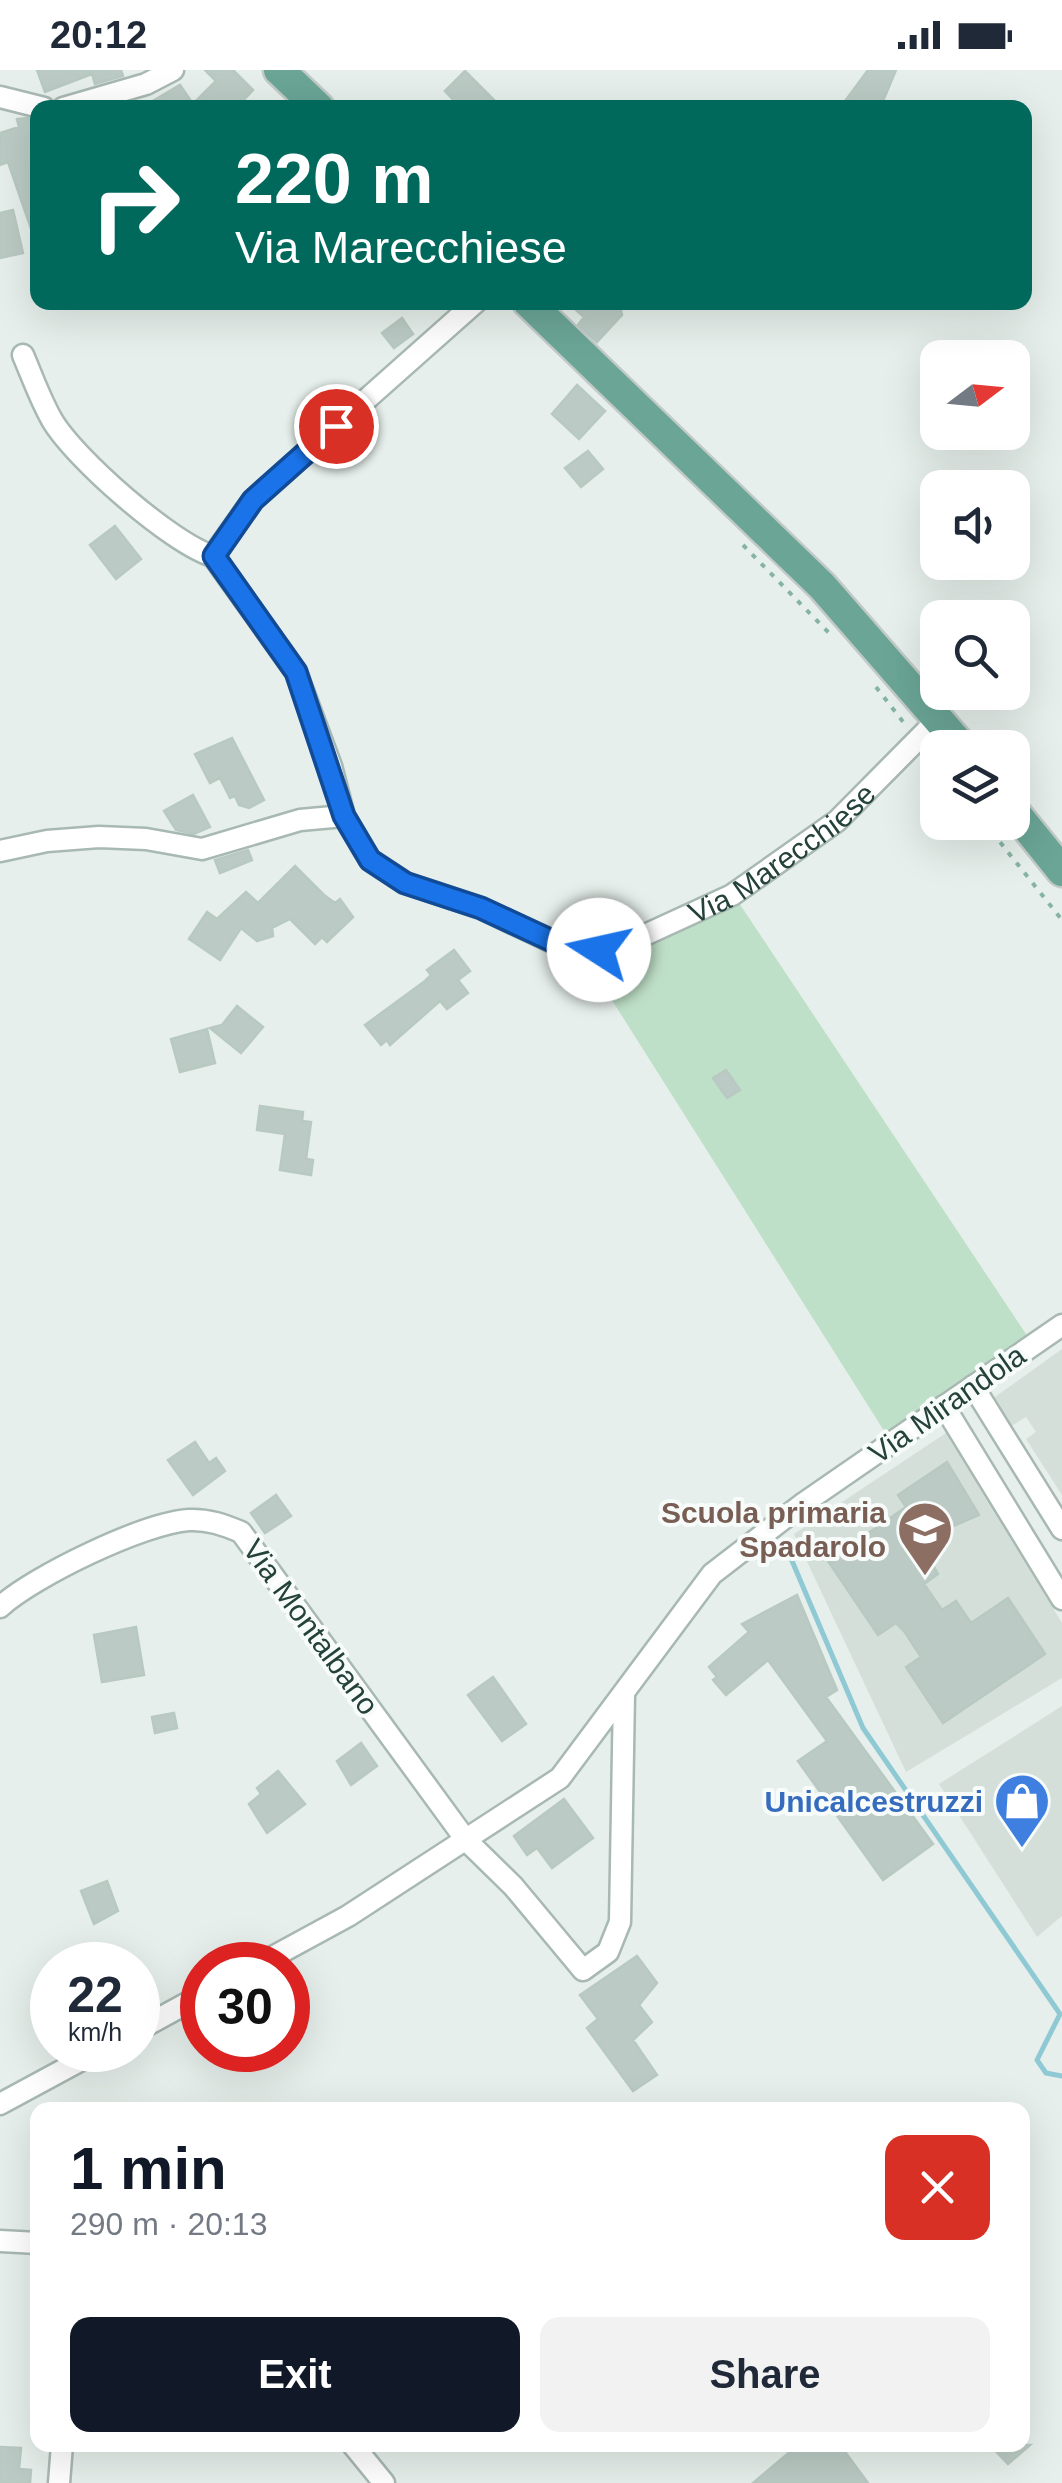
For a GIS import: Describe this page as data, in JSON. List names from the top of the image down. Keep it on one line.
{"streets":{"street":["Via Marecchiese","Via Mirandola","Via Montalbano"]},"crossings":[["Via Mirandola","Via Montalbano"]],"places":{"school or university":["Scuola primaria Spadarolo"],"shop":["Unicalcestruzzi"]},"north":"right","page":{"status":"20:12","turn":["220 m","Via Marecchiese"],"speed":"22 km/h","limit":"30","heading":["1 min","290 m · 20:13"],"buttons":["Exit","Share"]}}
